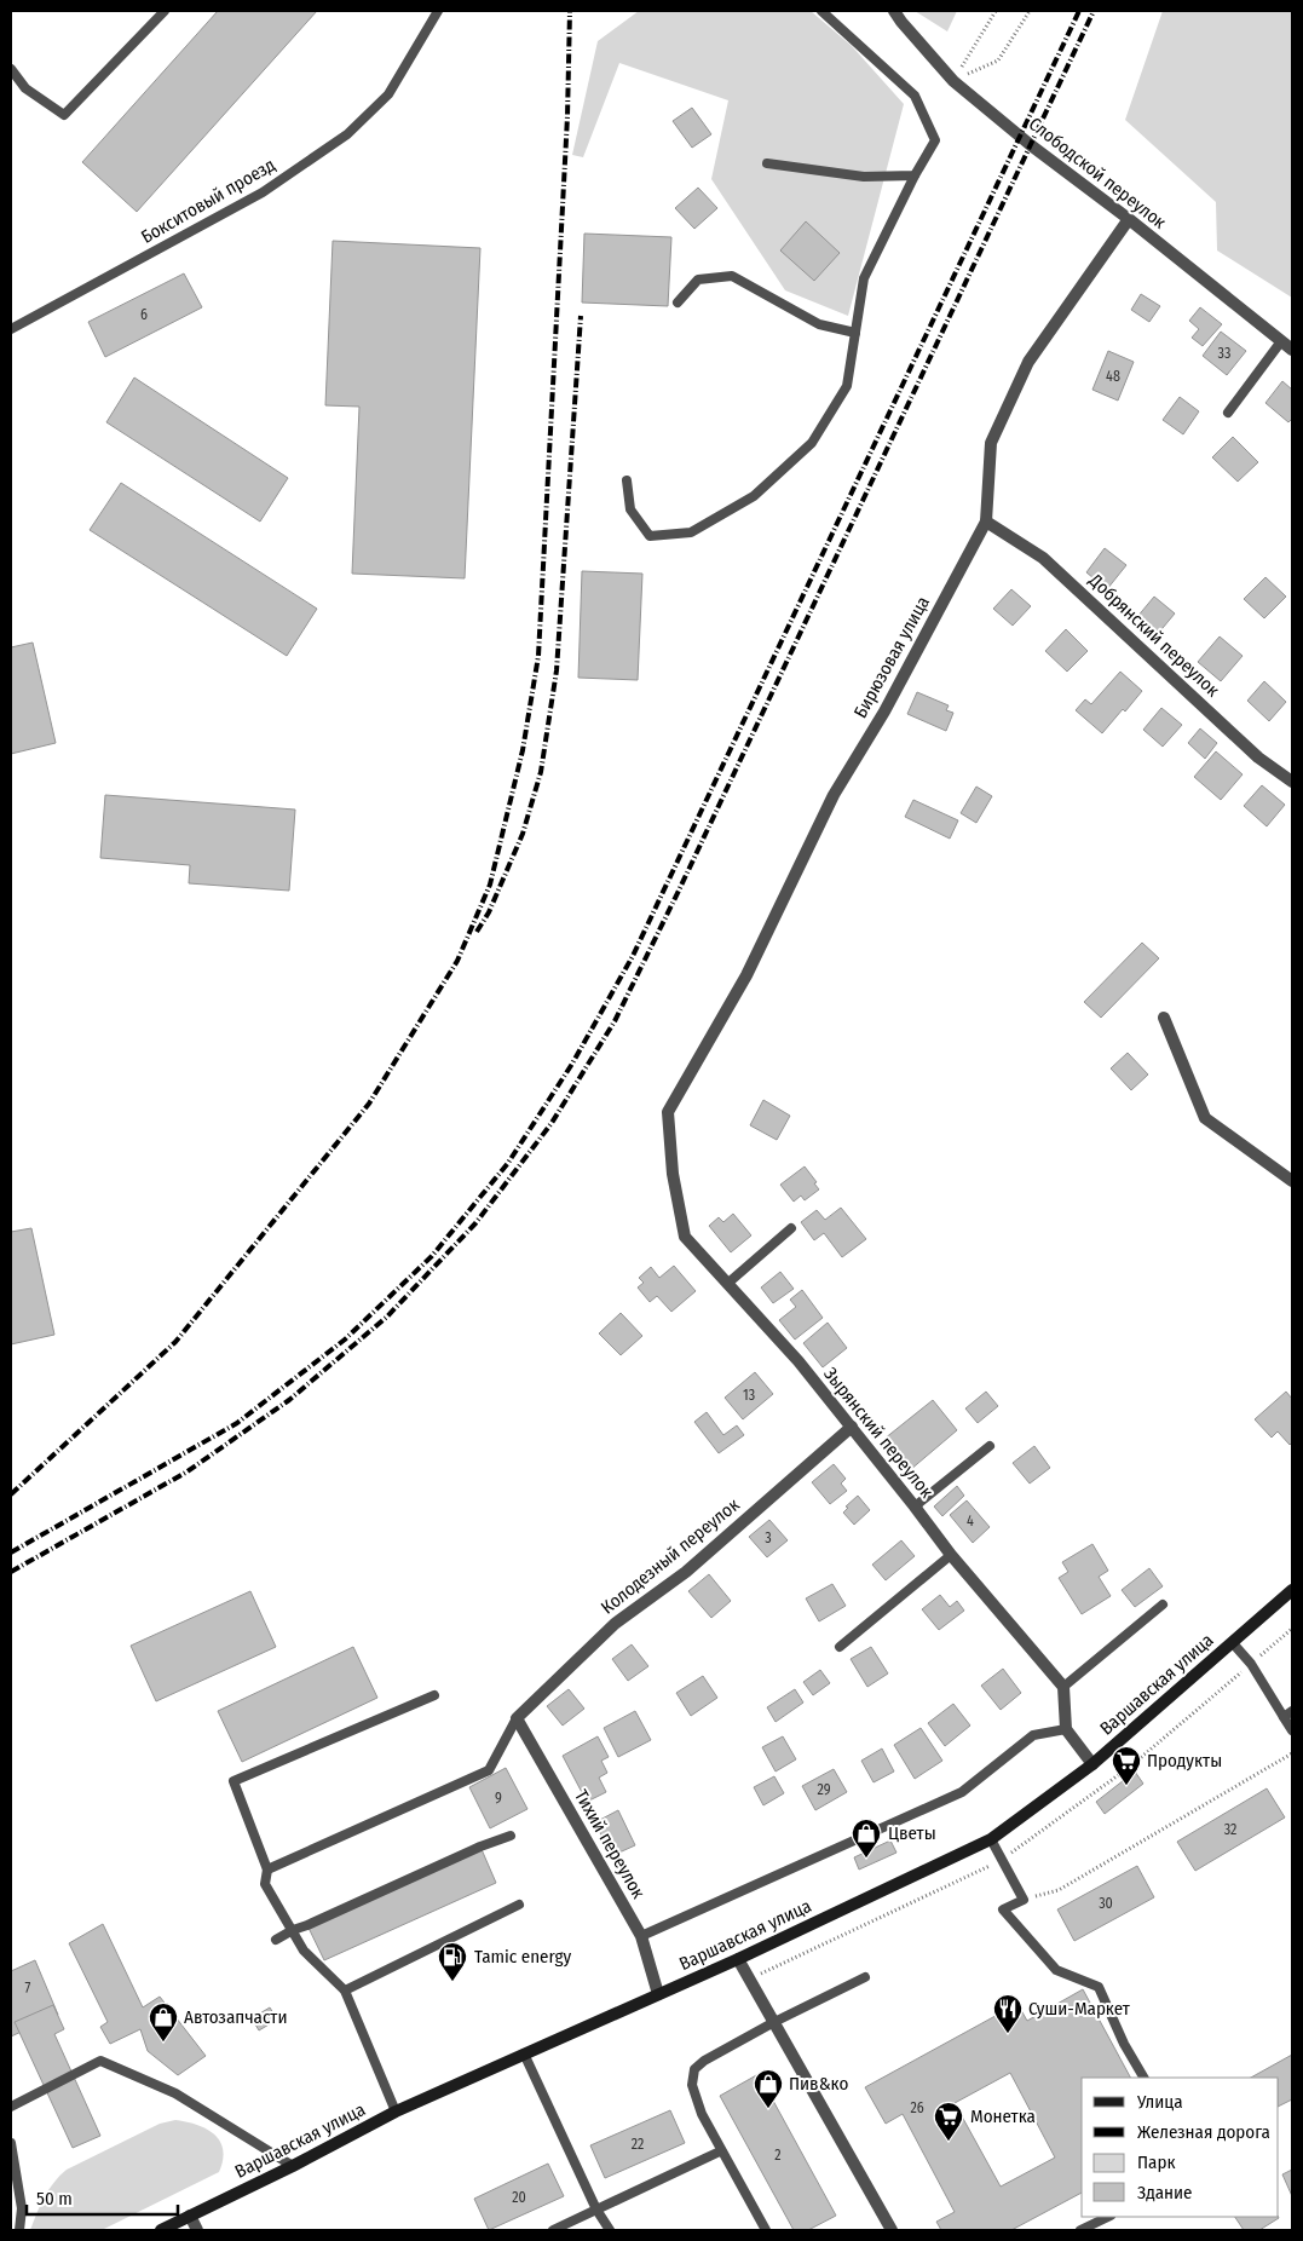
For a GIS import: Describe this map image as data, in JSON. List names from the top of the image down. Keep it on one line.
{"streets":{"main road":["Варшавская улица"],"street":["Слободской переулок","Добрянский переулок","Бирюзовая улица","Зырянский переулок","Колодезный переулок","Тихий переулок"],"lane":["Бокситовый проезд"]},"crossings":[["Слободской переулок","Бирюзовая улица"],["Добрянский переулок","Бирюзовая улица"],["Бирюзовая улица","Зырянский переулок"],["Зырянский переулок","Колодезный переулок"],["Колодезный переулок","Тихий переулок"],["Варшавская улица","Тихий переулок"]],"places":{"supermarket":["Продукты","Монетка"],"shop":["Цветы","Автозапчасти","Пив&ко"],"fuel station":["Tamic energy"],"restaurant":["Суши-Маркет"]},"house_numbers":["6","33","48","13","4","3","29","9","32","30","7","26","22","2","20"],"legend":["Улица","Железная дорога","Парк","Здание"],"scale_bar":"50 m"}
